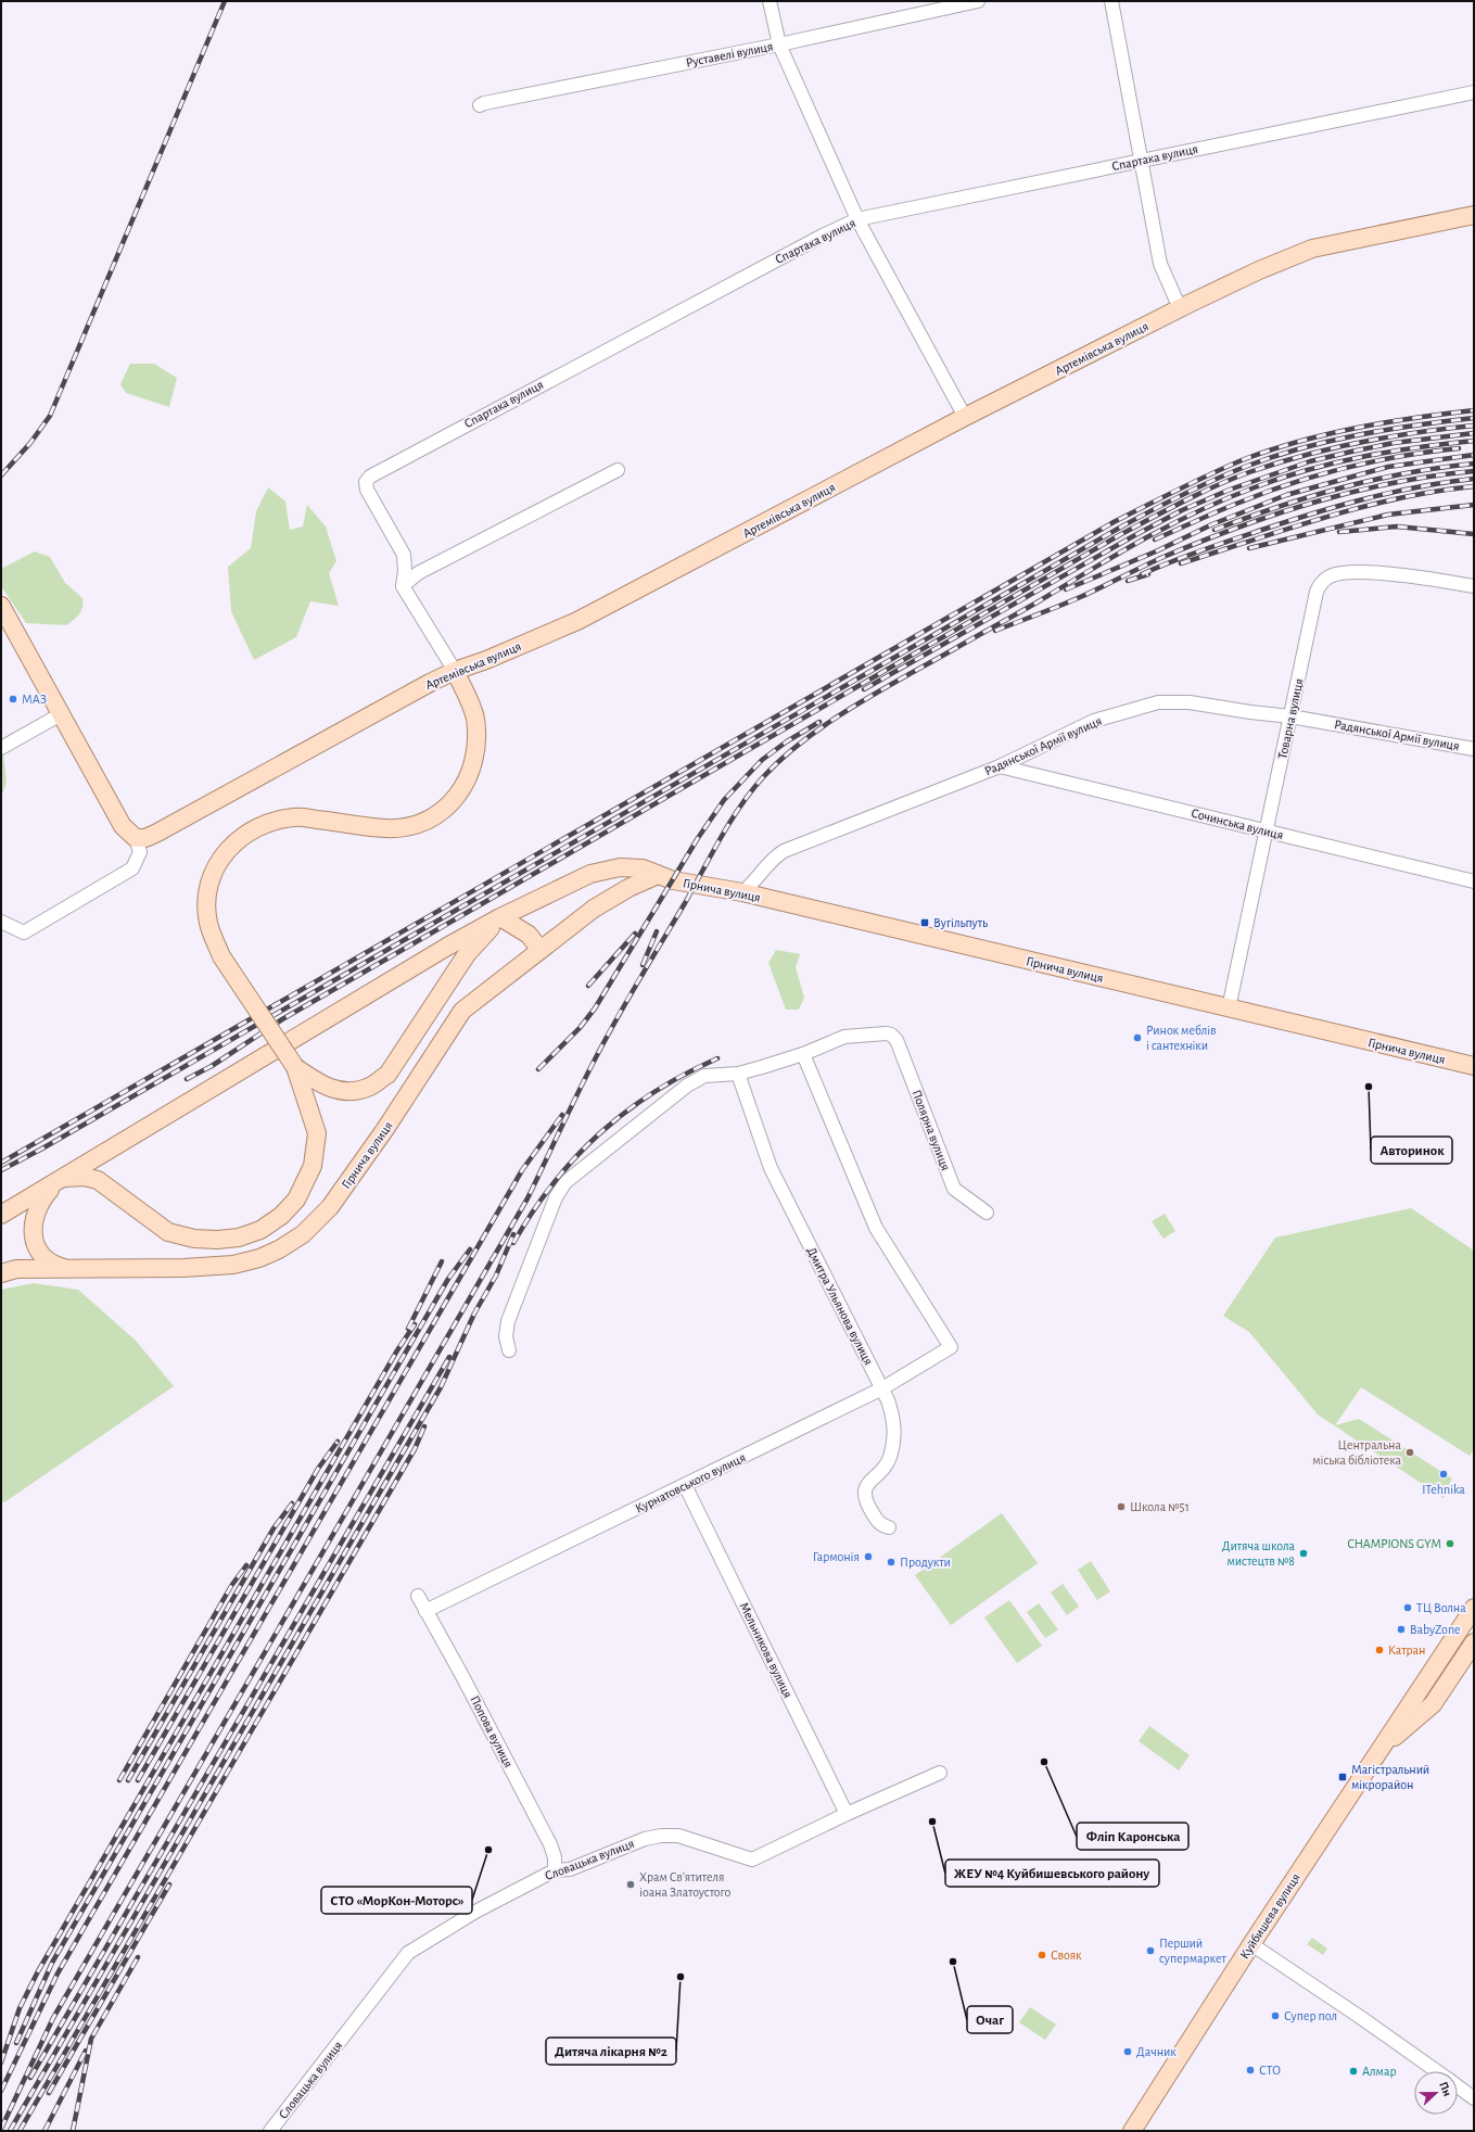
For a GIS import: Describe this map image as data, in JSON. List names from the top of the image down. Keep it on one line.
{"streets":{"main road":["Артемівська вулиця","Гірнича вулиця","Куйбишева вулиця"],"street":["Руставелі вулиця","Спартака вулиця","Товарна вулиця","Радянської Армії вулиця","Сочинська вулиця","Полярна вулиця","Дмитра Ульянова вулиця","Курнатовського вулиця","Мельникова вулиця","Попова вулиця","Словацька вулиця"]},"crossings":[["Товарна вулиця","Радянської Армії вулиця"],["Товарна вулиця","Сочинська вулиця"],["Товарна вулиця","Гірнича вулиця"],["Радянської Армії вулиця","Сочинська вулиця"],["Радянської Армії вулиця","Гірнича вулиця"],["Полярна вулиця","Курнатовського вулиця"],["Дмитра Ульянова вулиця","Курнатовського вулиця"],["Курнатовського вулиця","Мельникова вулиця"],["Курнатовського вулиця","Попова вулиця"],["Мельникова вулиця","Словацька вулиця"],["Попова вулиця","Словацька вулиця"]],"places":{"other":["МАЗ","Ринок меблів і сантехніки","Авторинок","Центральна міська бібліотека","ITehnika","Школа №51","CHAMPIONS GYM","Дитяча школа мистецтв №8","Гармонія","Продукти","ТЦ Волна","BabyZone","Катран","Фліп Каронська","ЖЕУ №4 Куйбишевського району","СТО «МорКон-Моторс»","Храм Св'ятителя іоана Златоустого","Перший супермаркет","Свояк","Очаг","Дитяча лікарня №2","Супер пол","Дачник","СТО","Алмар"],"transit":["Вугільпуть","Магістральний мікрорайон"]},"north":"right"}
